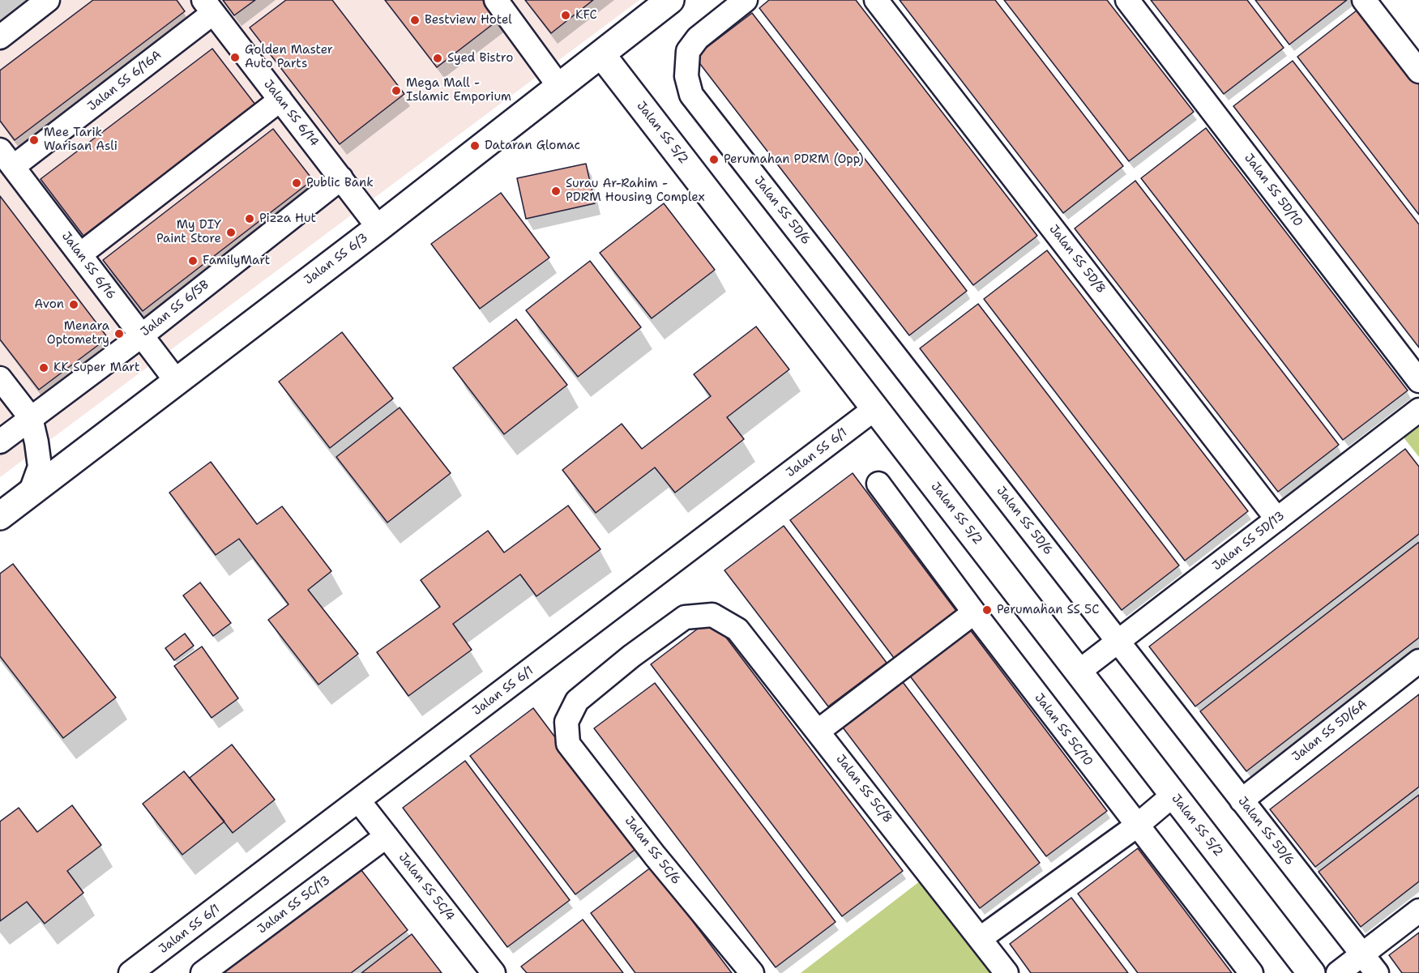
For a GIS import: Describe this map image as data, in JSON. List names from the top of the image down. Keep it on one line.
{"streets":{"street":["Jalan SS 6/16A","Jalan SS 6/14","Jalan SS 5/2","Jalan SS 5D/10","Jalan SS 5D/6","Jalan SS 6/3","Jalan SS 5D/8","Jalan SS 6/16","Jalan SS 6/5B","Jalan SS 6/1","Jalan SS 5D/13","Jalan SS 5C/10","Jalan SS 5D/6A","Jalan SS 5C/8","Jalan SS 5C/6","Jalan SS 5C/4","Jalan SS 5C/13"]},"crossings":[["Jalan SS 6/16A","Jalan SS 6/14"],["Jalan SS 6/16A","Jalan SS 6/16"],["Jalan SS 6/14","Jalan SS 6/3"],["Jalan SS 6/14","Jalan SS 6/5B"],["Jalan SS 5/2","Jalan SS 6/3"],["Jalan SS 5/2","Jalan SS 6/1"],["Jalan SS 5/2","Jalan SS 5D/13"],["Jalan SS 5D/6","Jalan SS 5D/13"],["Jalan SS 5D/6","Jalan SS 5D/6A"],["Jalan SS 6/3","Jalan SS 6/16"],["Jalan SS 5D/8","Jalan SS 5D/13"],["Jalan SS 6/16","Jalan SS 6/5B"],["Jalan SS 6/1","Jalan SS 5C/4"],["Jalan SS 5C/8","Jalan SS 5C/6"],["Jalan SS 5C/4","Jalan SS 5C/13"]],"places":["KFC","Bestview Hotel","Golden Master Auto Parts","Syed Bistro","Mega Mall - Islamic Emporium","Mee Tarik Warisan Asli","Dataran Glomac","Perumahan PDRM (Opp)","Public Bank","Surau Ar-Rahim - PDRM Housing Complex","Pizza Hut","My DIY Paint Store","FamilyMart","Avon","Menara Optometry","KK Super Mart","Perumahan SS 5C"]}
